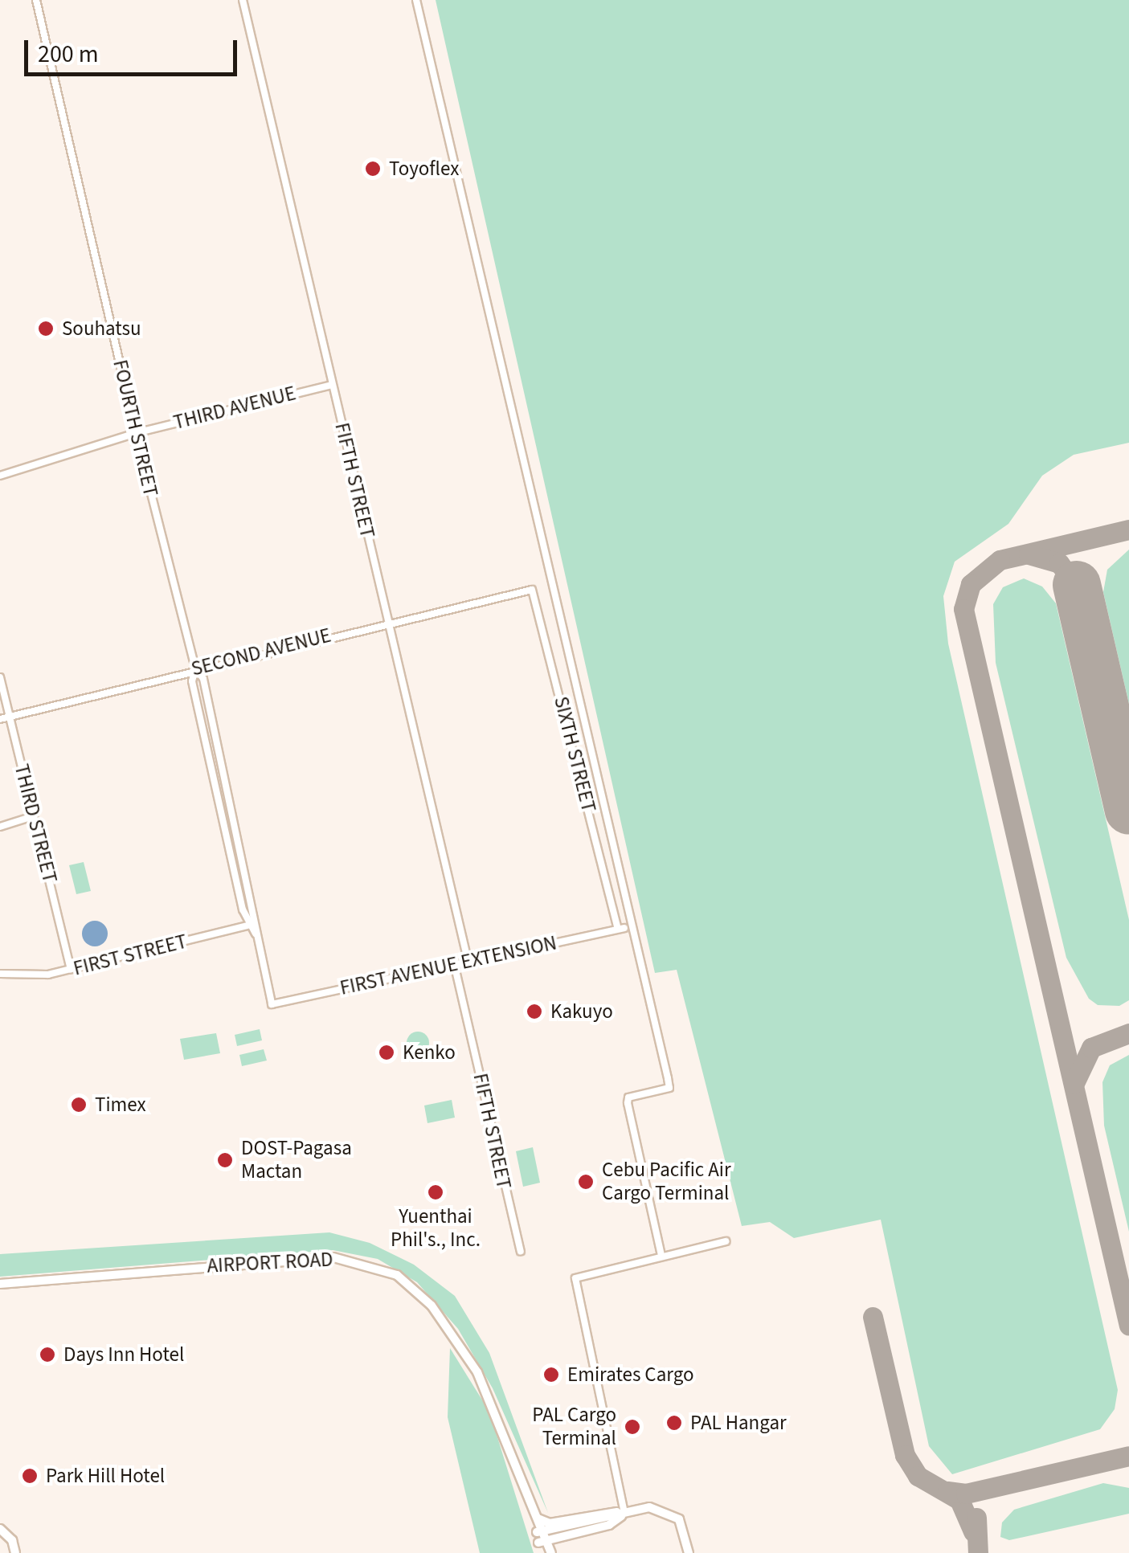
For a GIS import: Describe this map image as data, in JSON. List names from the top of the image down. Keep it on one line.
{"streets":{"street":["THIRD AVENUE","FOURTH STREET","FIFTH STREET","SECOND AVENUE","SIXTH STREET","THIRD STREET","FIRST STREET","FIRST AVENUE EXTENSION","AIRPORT ROAD"]},"crossings":[["THIRD AVENUE","FOURTH STREET"],["THIRD AVENUE","FIFTH STREET"],["FOURTH STREET","SECOND AVENUE"],["FOURTH STREET","FIRST STREET"],["FIFTH STREET","SECOND AVENUE"],["FIFTH STREET","FIRST AVENUE EXTENSION"],["SECOND AVENUE","SIXTH STREET"],["SECOND AVENUE","THIRD STREET"],["SIXTH STREET","FIRST AVENUE EXTENSION"],["THIRD STREET","FIRST STREET"]],"places":["Toyoflex","Souhatsu","Kakuyo","Kenko","Timex","DOST-Pagasa Mactan","Cebu Pacific Air Cargo Terminal","Yuenthai Phil's., Inc.","Days Inn Hotel","Emirates Cargo","PAL Hangar","PAL Cargo Terminal","Park Hill Hotel"],"scale_bar":"200 m"}
